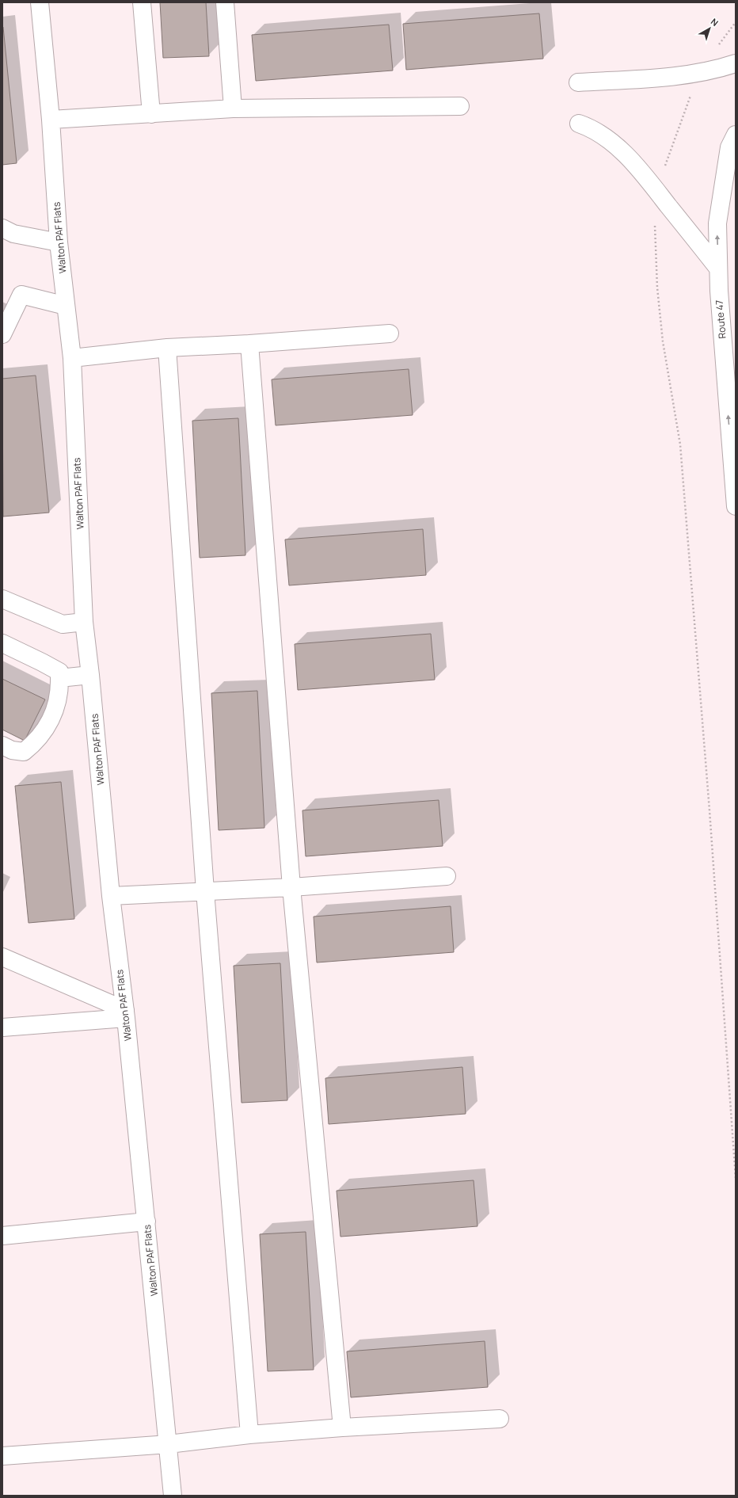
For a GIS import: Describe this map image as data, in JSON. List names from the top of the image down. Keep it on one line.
{"streets":{"street":["Walton PAF Flats","Route 47"]},"one_way":["Route 47"],"north":"top right"}
